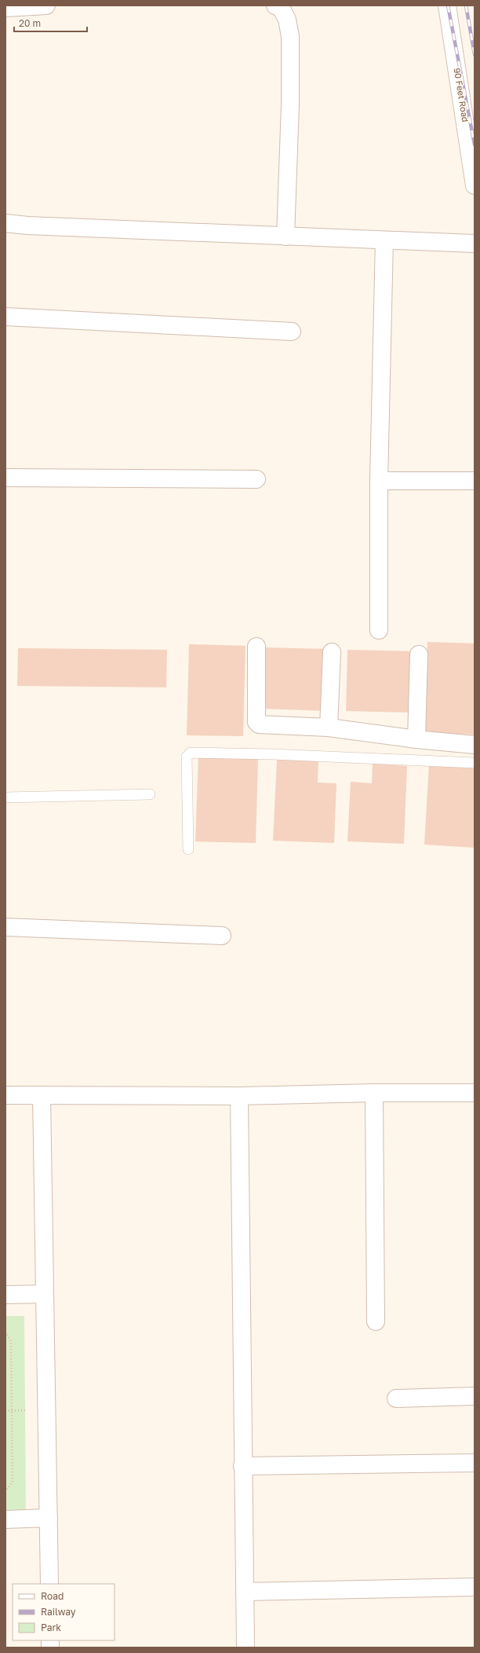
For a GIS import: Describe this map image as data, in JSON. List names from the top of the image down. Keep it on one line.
{"streets":{"street":["90 Feet Road"]},"legend":["Road","Railway","Park"],"scale_bar":"20 m"}
